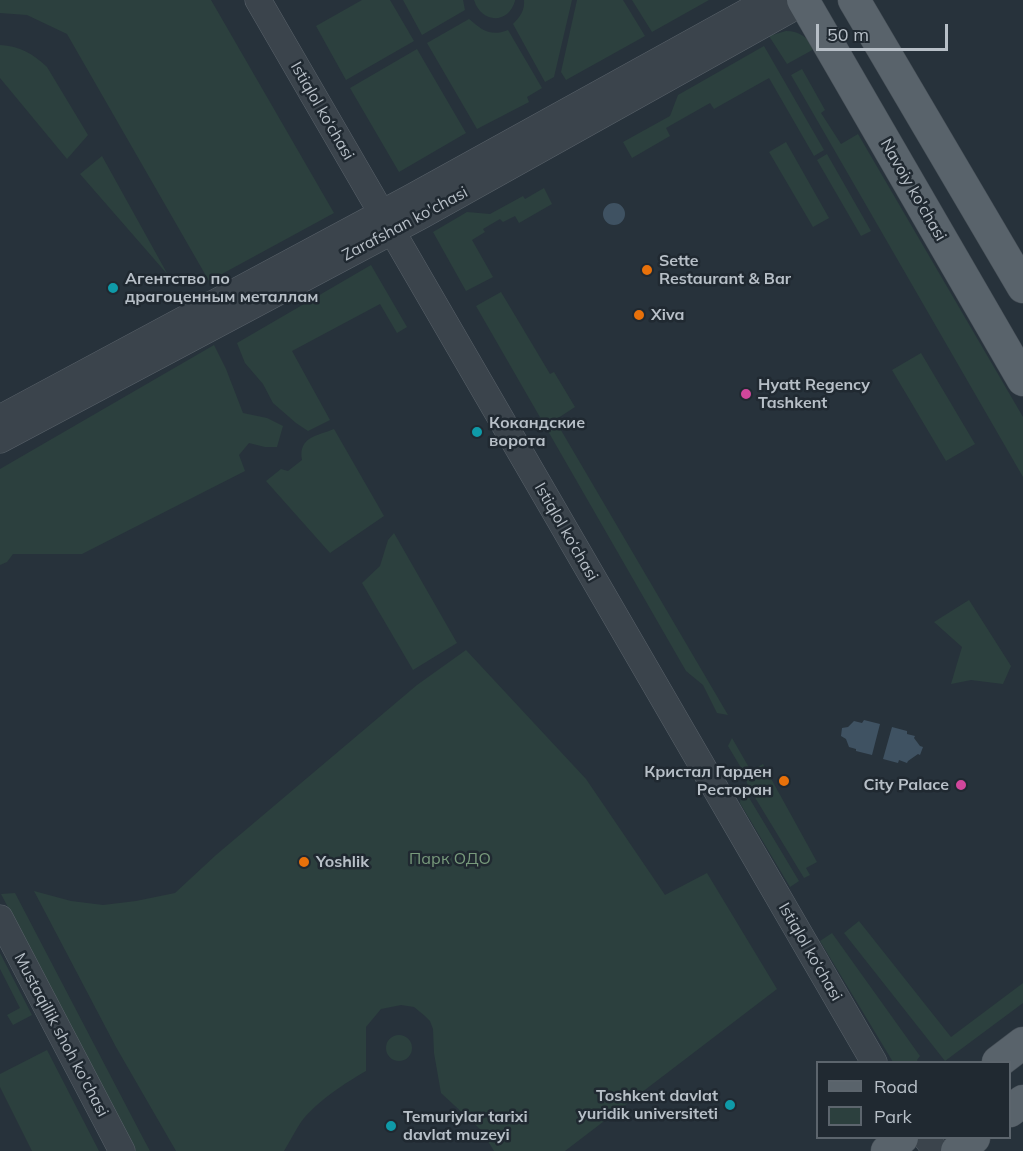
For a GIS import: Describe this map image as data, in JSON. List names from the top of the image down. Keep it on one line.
{"streets":{"main road":["Navoiy ko'chasi"],"street":["Istiqlol ko‘chasi","Zarafshan ko'chasi","Mustaqillik shoh ko'chasi"]},"crossings":[["Istiqlol ko‘chasi","Zarafshan ko'chasi"],["Navoiy ko'chasi","Zarafshan ko'chasi"]],"parks":["Парк ОДО"],"places":["Sette Restaurant & Bar","Агентство по драгоценным металлам","Xiva","Hyatt Regency Tashkent","Кокандские ворота","Кристал Гарден Ресторан","City Palace","Yoshlik","Toshkent davlat yuridik universiteti","Temuriylar tarixi davlat muzeyi"],"legend":["Road","Park"],"scale_bar":"50 m"}
